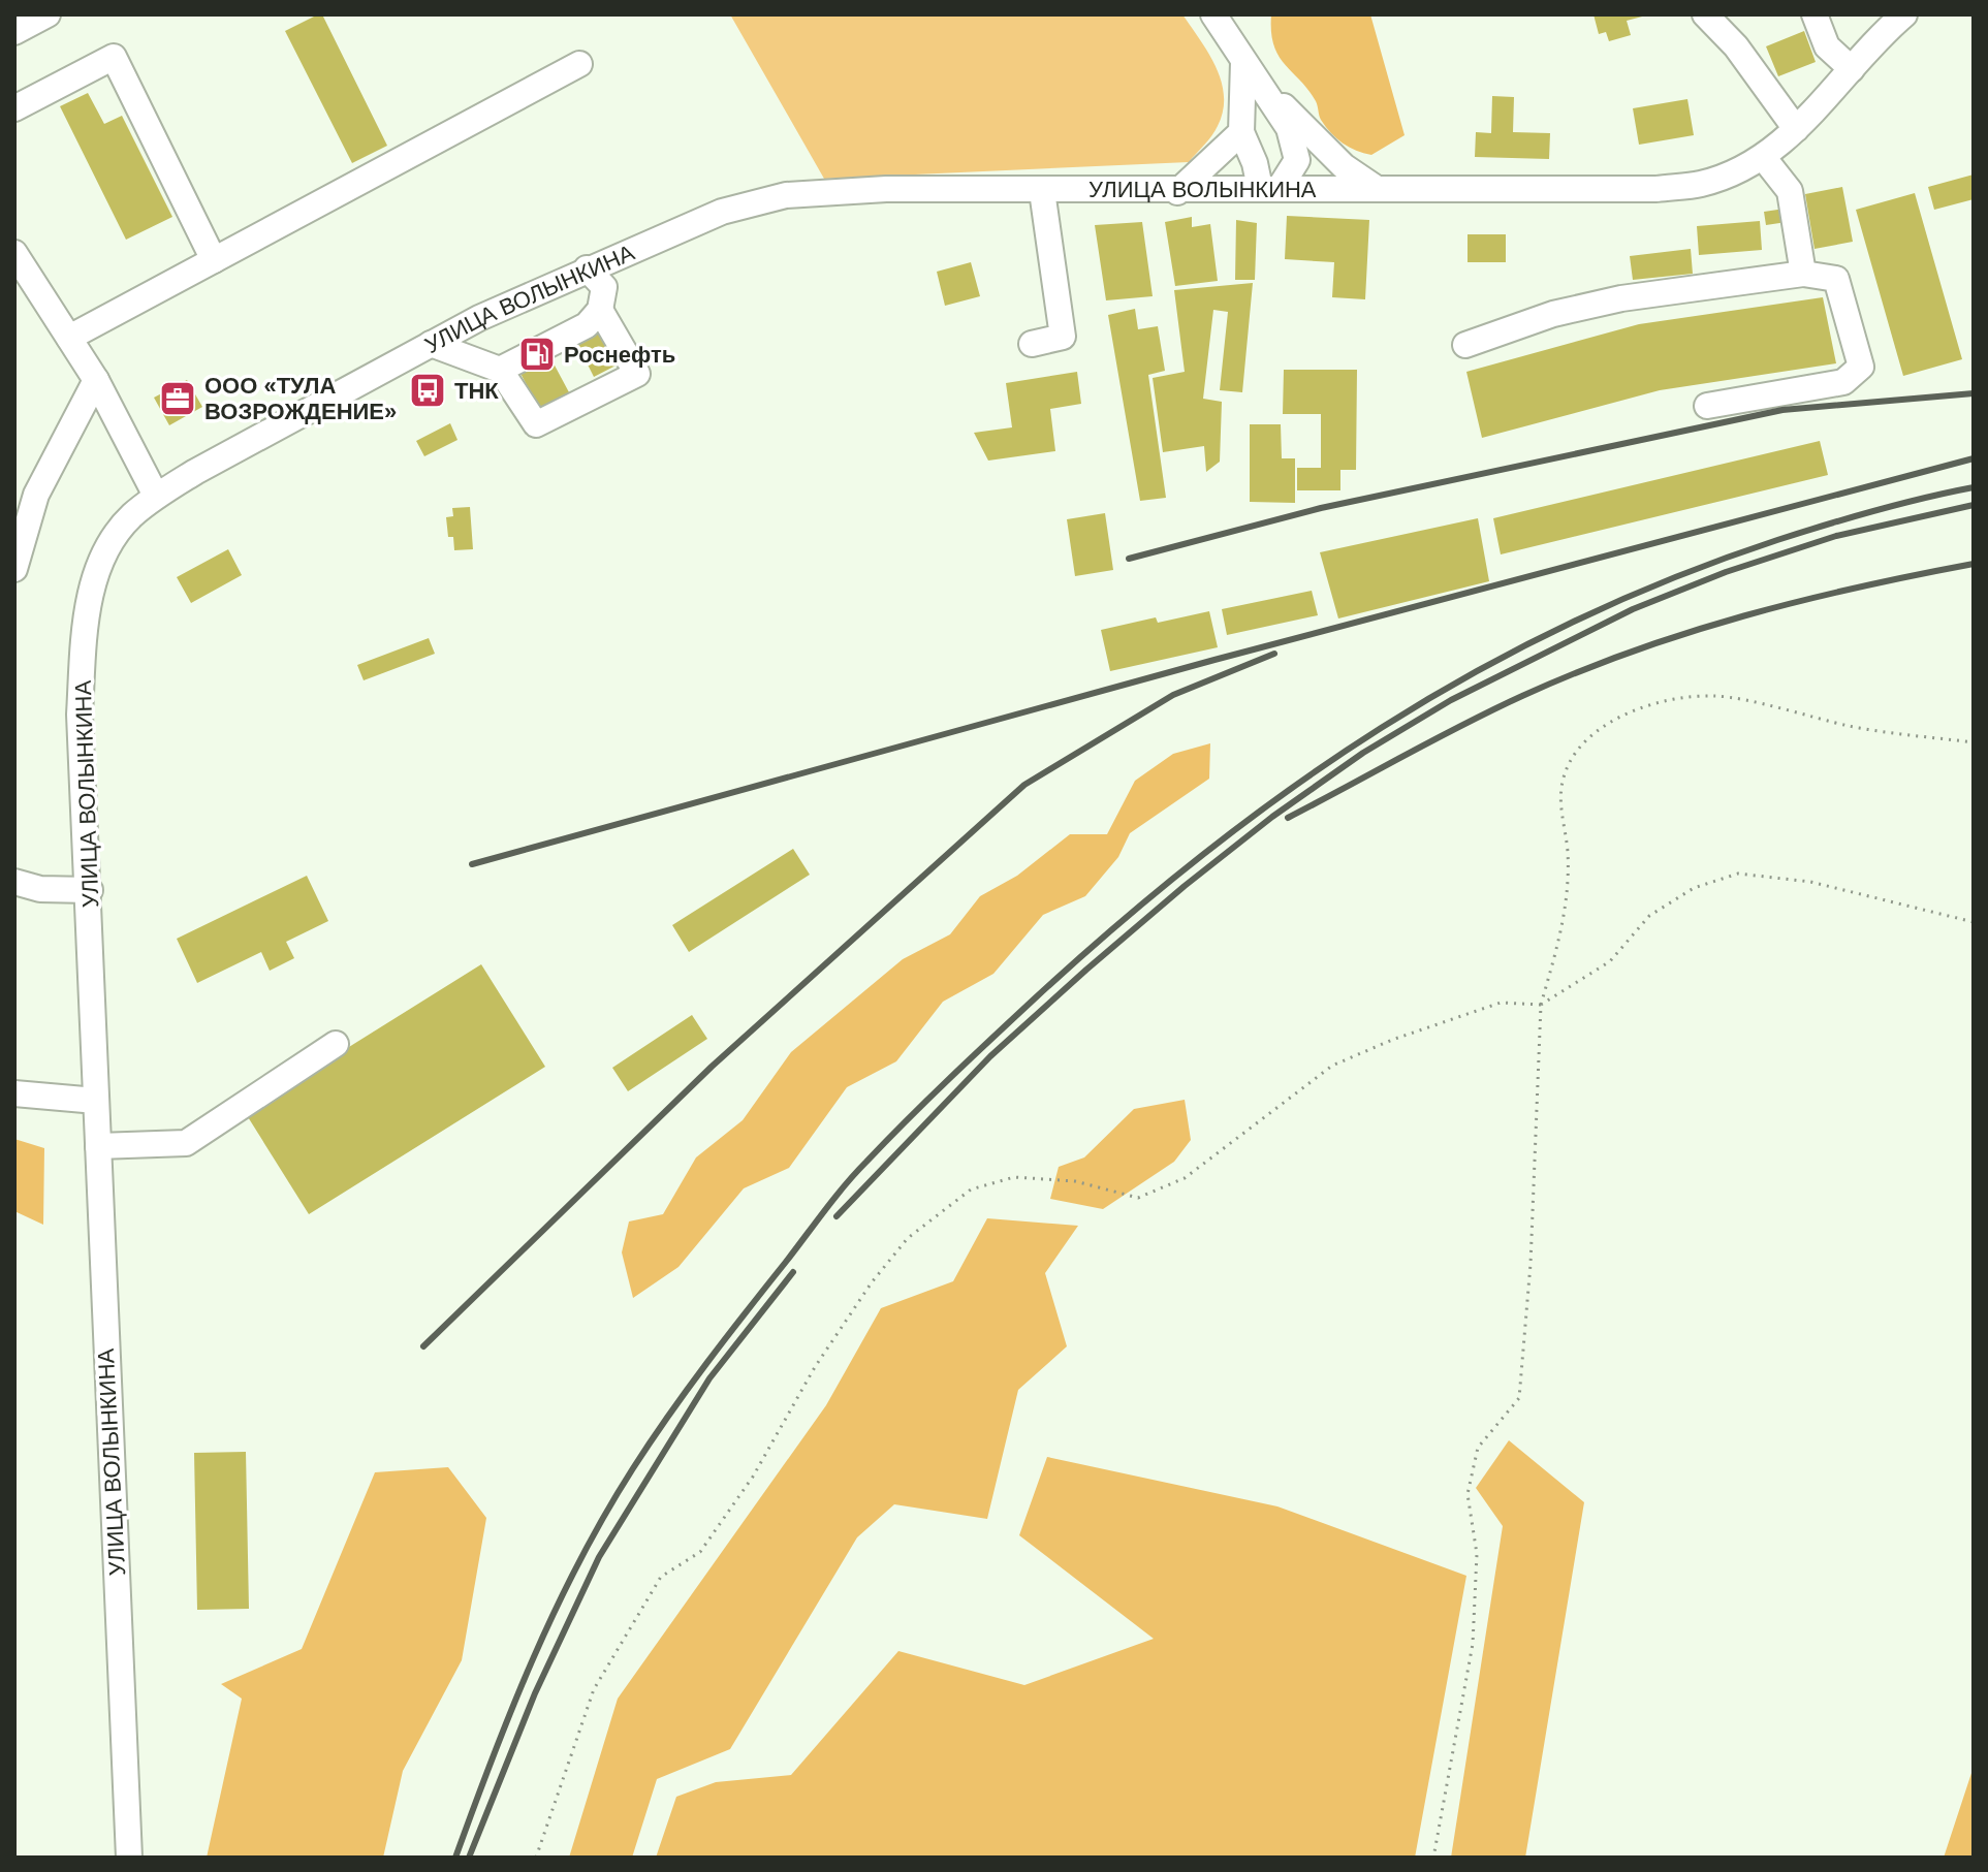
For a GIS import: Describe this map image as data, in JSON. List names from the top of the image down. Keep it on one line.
{"streets":{"street":["УЛИЦА ВОЛЫНКИНА"]},"places":{"fuel station":["Роснефть"],"bus stop":["ТНК"],"office":["ООО «ТУЛА ВОЗРОЖДЕНИЕ»"]}}
